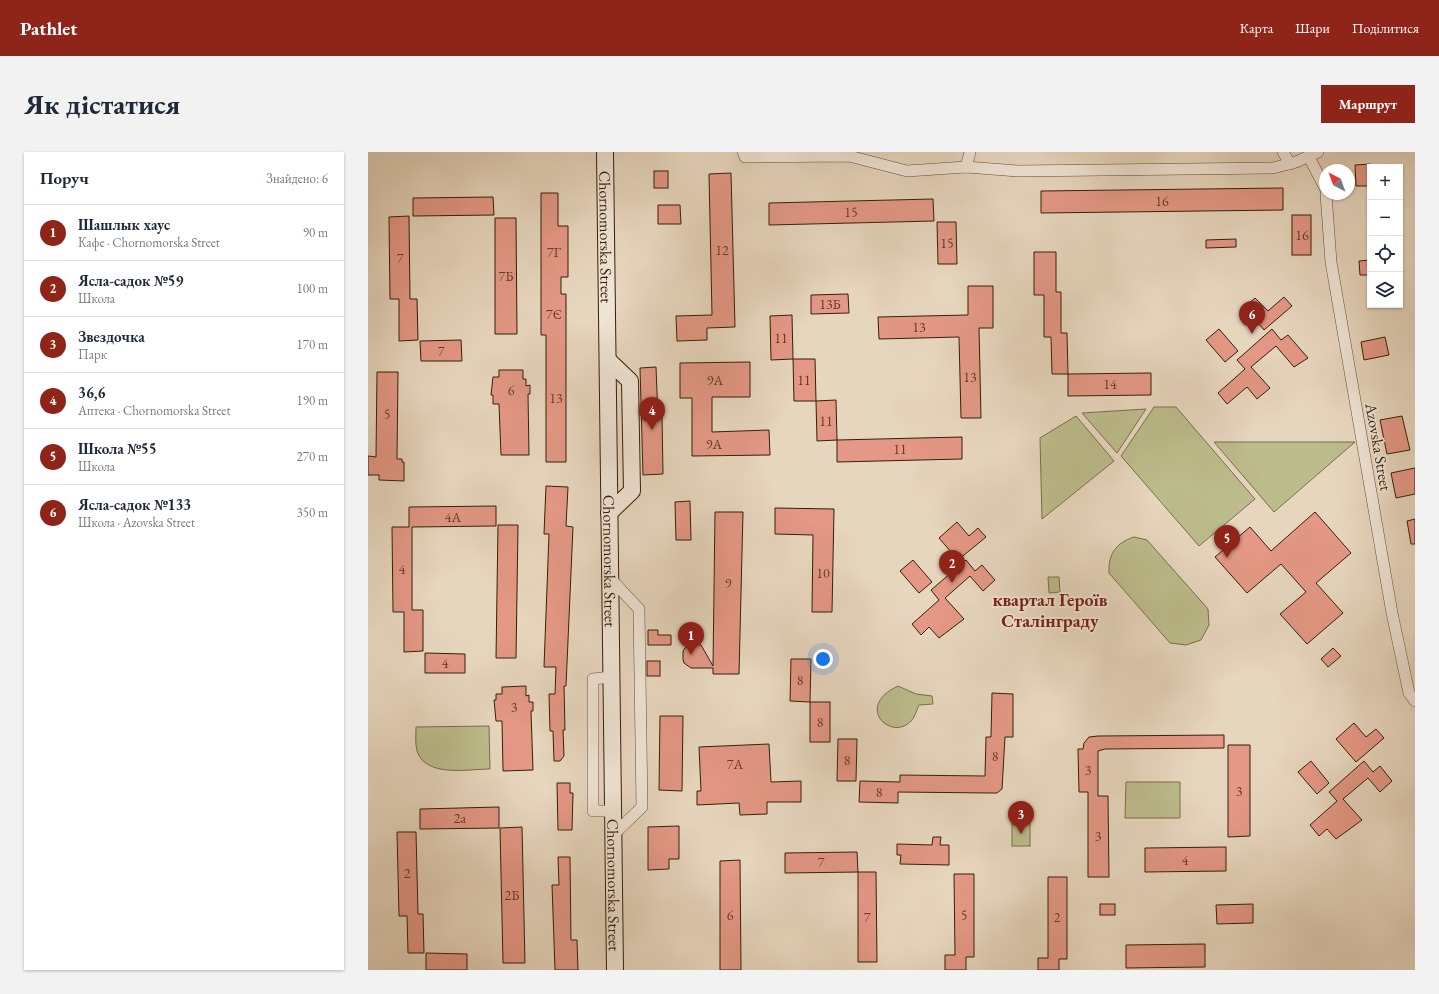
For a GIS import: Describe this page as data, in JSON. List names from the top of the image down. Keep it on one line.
{"streets":{"street":["Chornomorska Street","Azovska Street"]},"districts":["квартал Героїв Сталінграду"],"house_numbers":["16","15","16","15","12","7Г","7","7Б","13Б","7Є","13","11","7","13","9А","11","14","6","13","5","11","9А","11","4А","4","10","9","4","8","3","8","8","8","7А","3","3","8","2а","3","4","7","2","2Б","6","5","7","2"],"north":"top left","page":{"header":"Pathlet","nav":["Карта","Шари","Поділитися"],"buttons":"Маршрут","title":"Як дістатися","heading":["Поруч","Знайдено: 6"],"map_buttons":["+","−"],"list":[{"mark":"1","name":"Шашлык хаус","note":"Кафе · Chornomorska Street","value":"90 m"},{"mark":"2","name":"Ясла-садок №59","note":"Школа","value":"100 m"},{"mark":"3","name":"Звездочка","note":"Парк","value":"170 m"},{"mark":"4","name":"36,6","note":"Аптека · Chornomorska Street","value":"190 m"},{"mark":"5","name":"Школа №55","note":"Школа","value":"270 m"},{"mark":"6","name":"Ясла-садок №133","note":"Школа · Azovska Street","value":"350 m"}],"pins":["6","4","5","2","1","3"]}}
